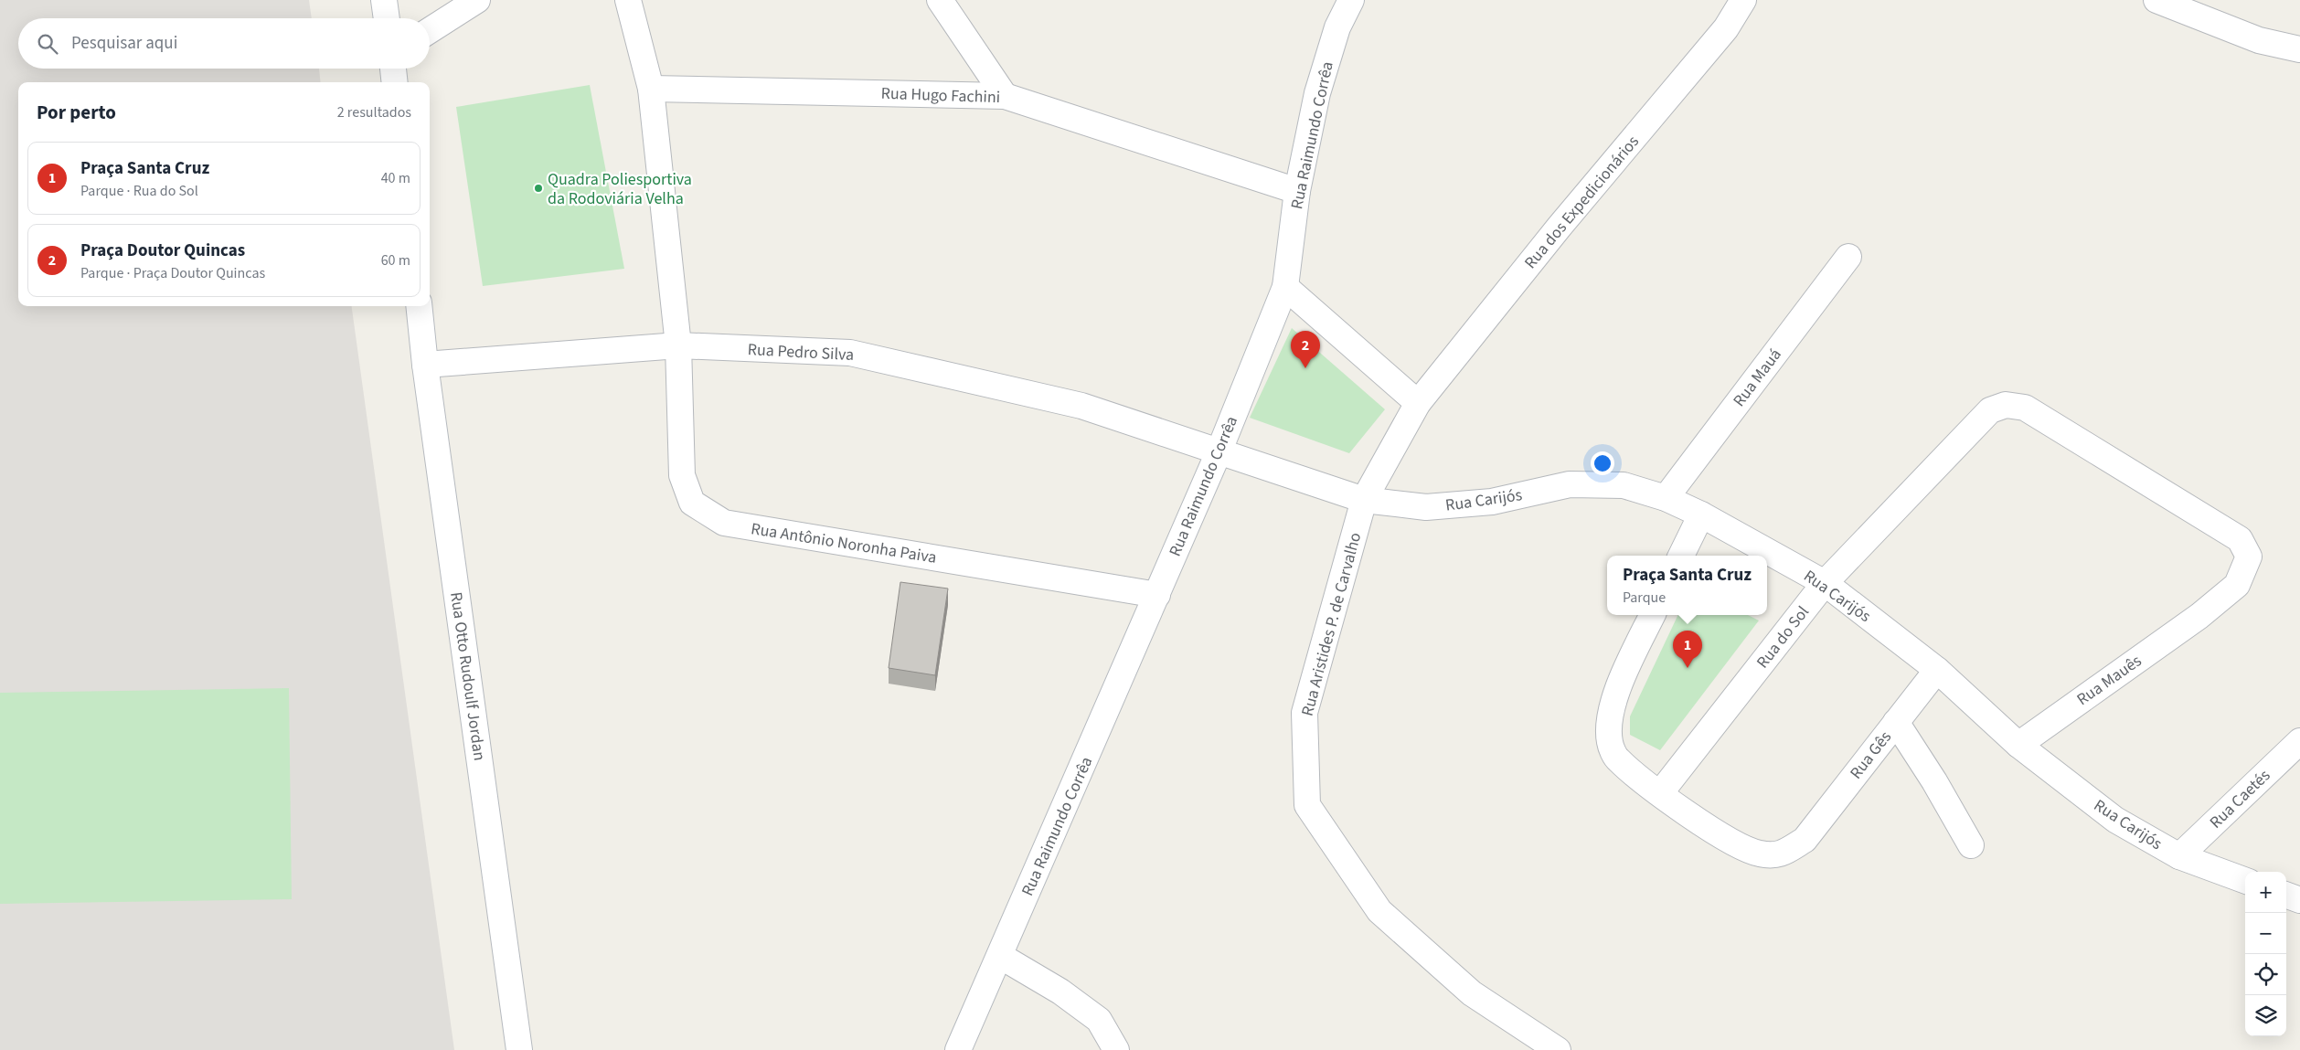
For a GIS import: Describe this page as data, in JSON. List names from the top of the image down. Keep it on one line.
{"streets":{"street":["Rua Hugo Fachini","Rua Raimundo Corrêa","Rua dos Expedicionários","Rua Pedro Silva","Rua Mauá","Rua Carijós","Rua Antônio Noronha Paiva","Rua Aristides P. de Carvalho","Rua do Sol","Rua Otto Rudoulf Jordan","Rua Mauês","Rua Gês","Rua Caetés"]},"crossings":[["Rua Hugo Fachini","Rua Raimundo Corrêa"],["Rua Hugo Fachini","Rua Antônio Noronha Paiva"],["Rua Raimundo Corrêa","Rua Pedro Silva"],["Rua Raimundo Corrêa","Rua Antônio Noronha Paiva"],["Rua dos Expedicionários","Rua Pedro Silva"],["Rua dos Expedicionários","Rua Carijós"],["Rua dos Expedicionários","Rua Aristides P. de Carvalho"],["Rua Pedro Silva","Rua Carijós"],["Rua Pedro Silva","Rua Antônio Noronha Paiva"],["Rua Pedro Silva","Rua Aristides P. de Carvalho"],["Rua Pedro Silva","Rua Otto Rudoulf Jordan"],["Rua Mauá","Rua Carijós"],["Rua Carijós","Rua Aristides P. de Carvalho"],["Rua Carijós","Rua do Sol"],["Rua Carijós","Rua Mauês"],["Rua Carijós","Rua Gês"],["Rua Carijós","Rua Caetés"],["Rua do Sol","Rua Mauês"],["Rua do Sol","Rua Gês"]],"places":["Quadra Poliesportiva da Rodoviária Velha"],"page":{"search":"Pesquisar aqui","heading":["Por perto","2 resultados"],"list":[{"mark":"1","name":"Praça Santa Cruz","note":"Parque · Rua do Sol","value":"40 m"},{"mark":"2","name":"Praça Doutor Quincas","note":"Parque · Praça Doutor Quincas","value":"60 m"}],"pins":["2","1"],"popup":["Praça Santa Cruz","Parque"],"map_buttons":["+","−"]}}
